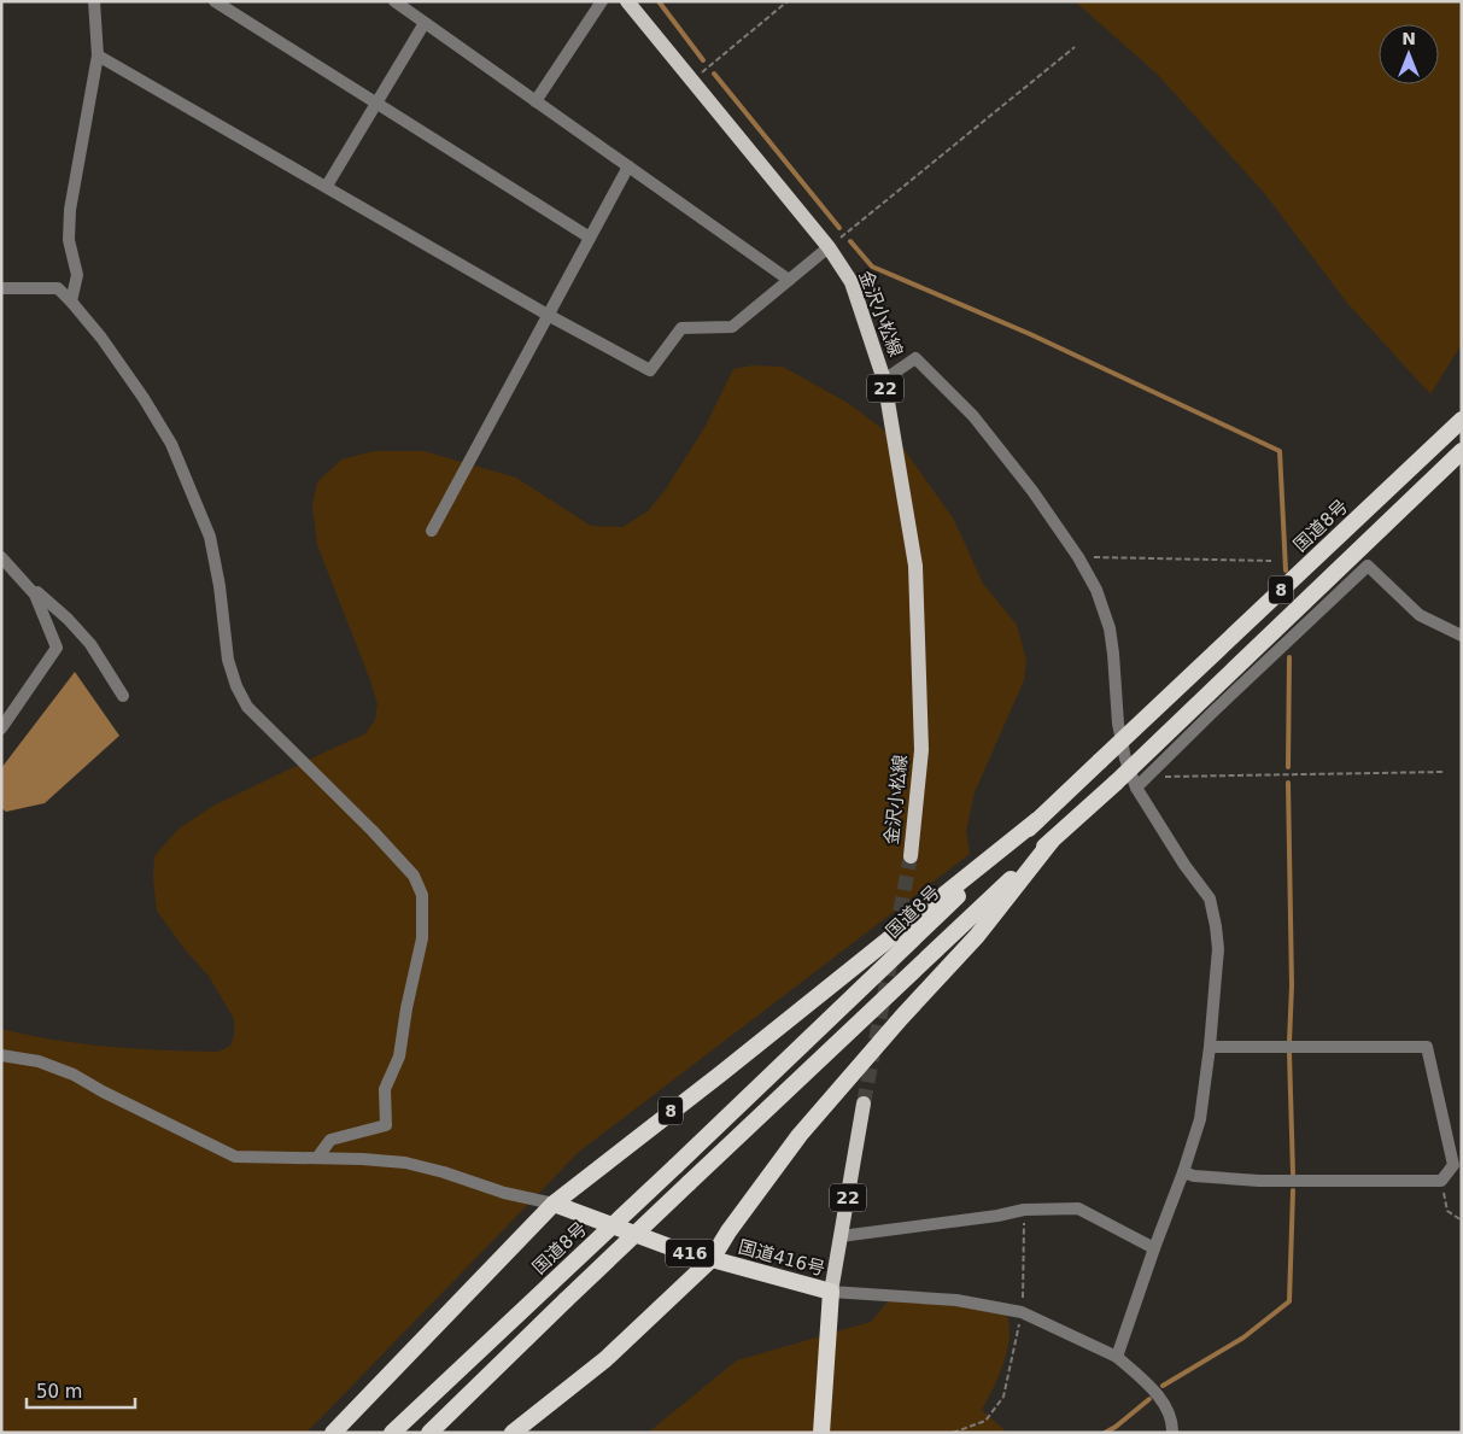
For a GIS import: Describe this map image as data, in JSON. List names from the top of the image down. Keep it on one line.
{"streets":{"highway":["国道8号","8","416","国道416号"],"main road":["金沢小松線","22"]},"crossings":[["22","国道416号"],["国道8号","8"],["8","国道416号"]],"scale_bar":"50 m","north":"top"}
